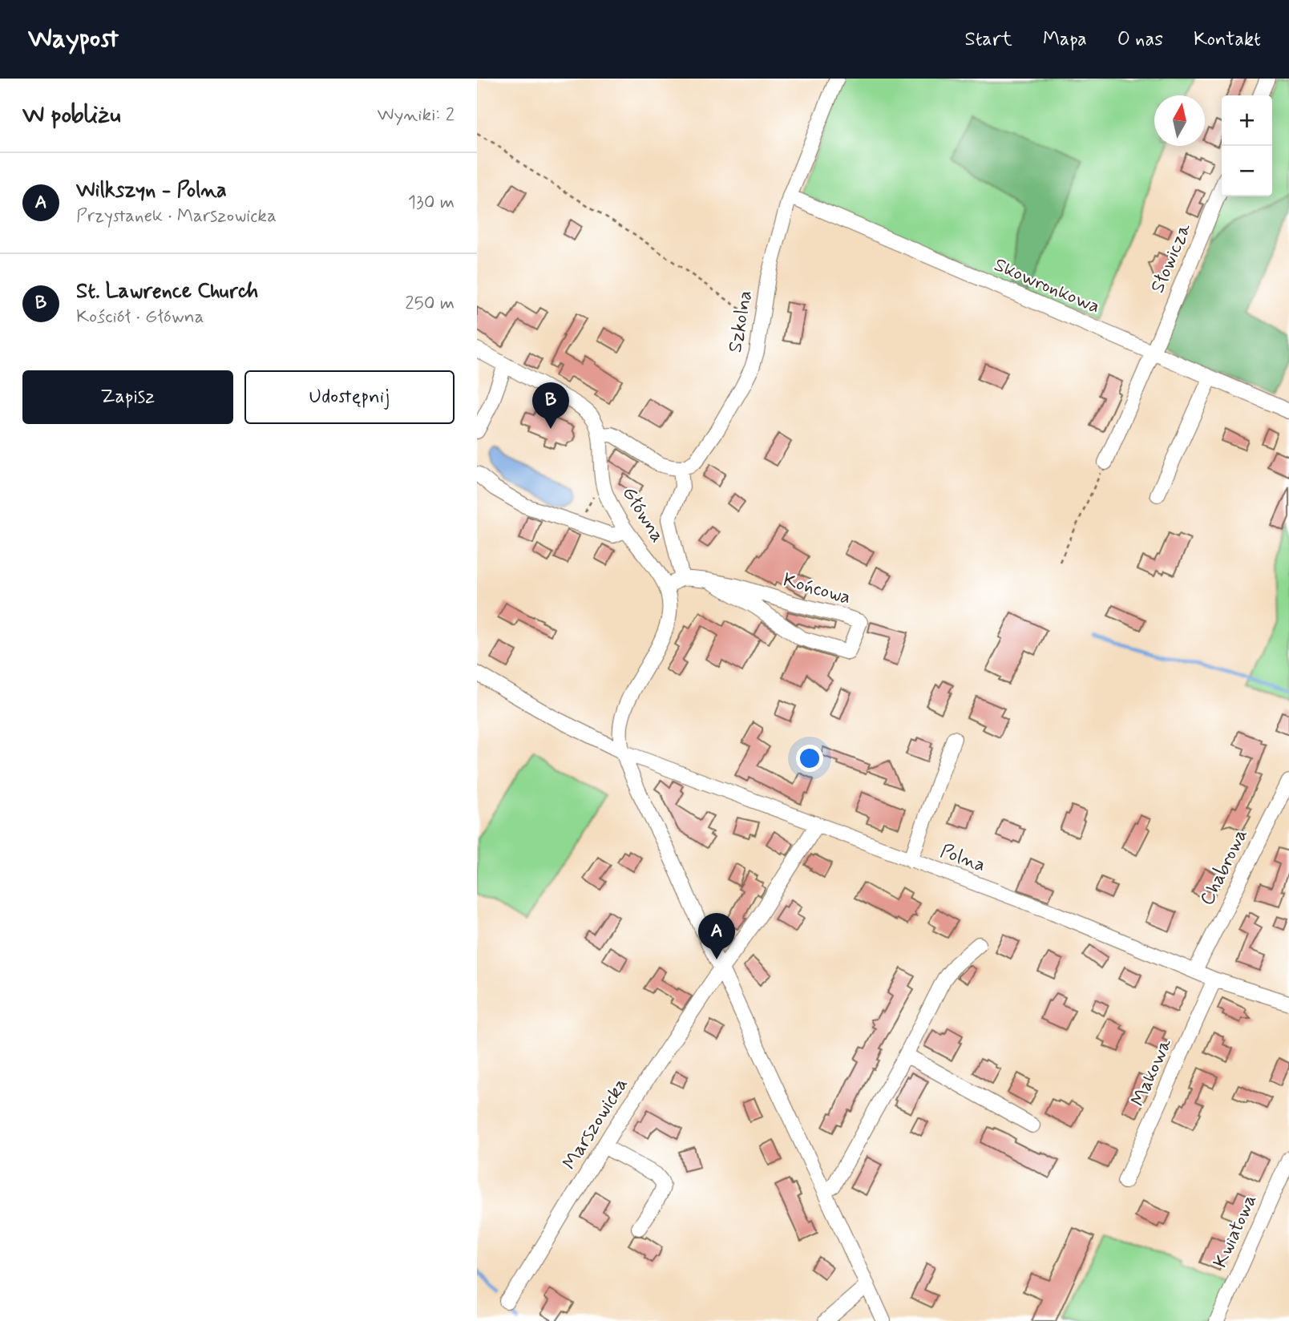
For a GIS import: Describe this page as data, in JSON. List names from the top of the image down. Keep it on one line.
{"streets":{"street":["Słowicza","Skowronkowa","Szkolna","Główna","Końcowa","Polna","Chabrowa","Makowa","Marszowicka","Kwiatowa"]},"crossings":[["Słowicza","Skowronkowa"],["Skowronkowa","Szkolna"],["Główna","Polna"],["Polna","Chabrowa"],["Polna","Makowa"],["Polna","Marszowicka"]],"north":"top","page":{"header":"Waypost","nav":["Start","Mapa","O nas","Kontakt"],"heading":["W pobliżu","Wyniki: 2"],"map_buttons":["+","−"],"list":[{"mark":"A","name":"Wilkszyn - Polna","note":"Przystanek · Marszowicka","value":"130 m"},{"mark":"B","name":"St. Lawrence Church","note":"Kościół · Główna","value":"250 m"}],"buttons":["Zapisz","Udostępnij"],"pins":["B","A"]}}
